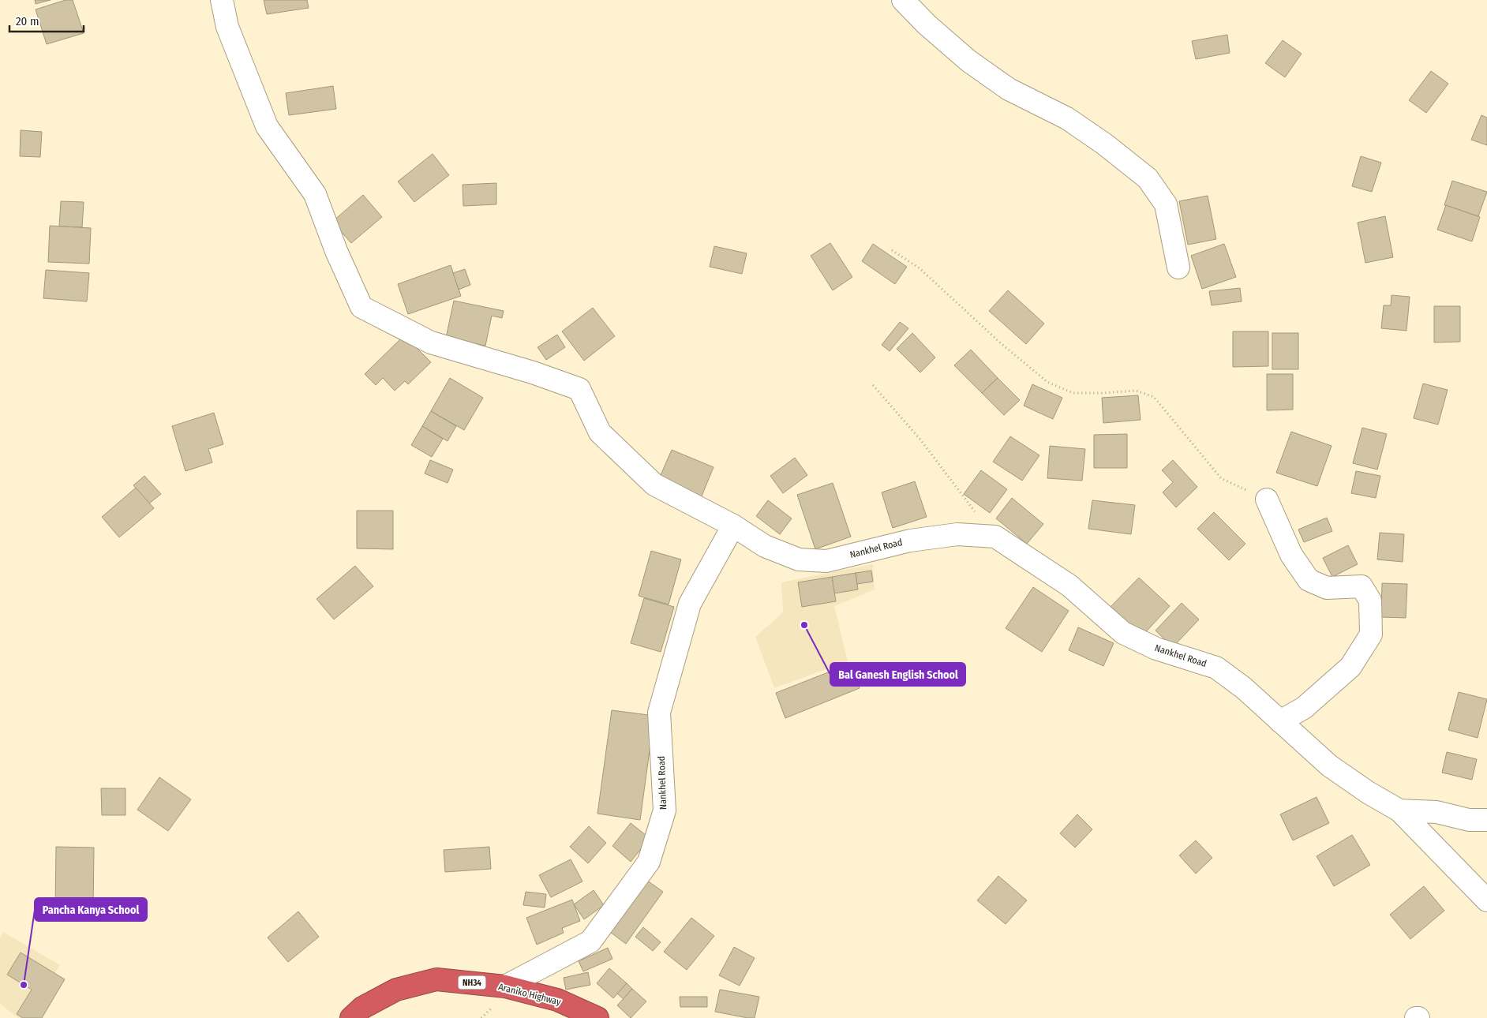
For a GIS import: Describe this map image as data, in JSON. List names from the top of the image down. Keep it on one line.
{"streets":{"highway":["NH34","Araniko Highway"],"street":["Nankhel Road"]},"crossings":[["Nankhel Road","Araniko Highway"]],"places":["Bal Ganesh English School","Pancha Kanya School"],"scale_bar":"20 m"}
